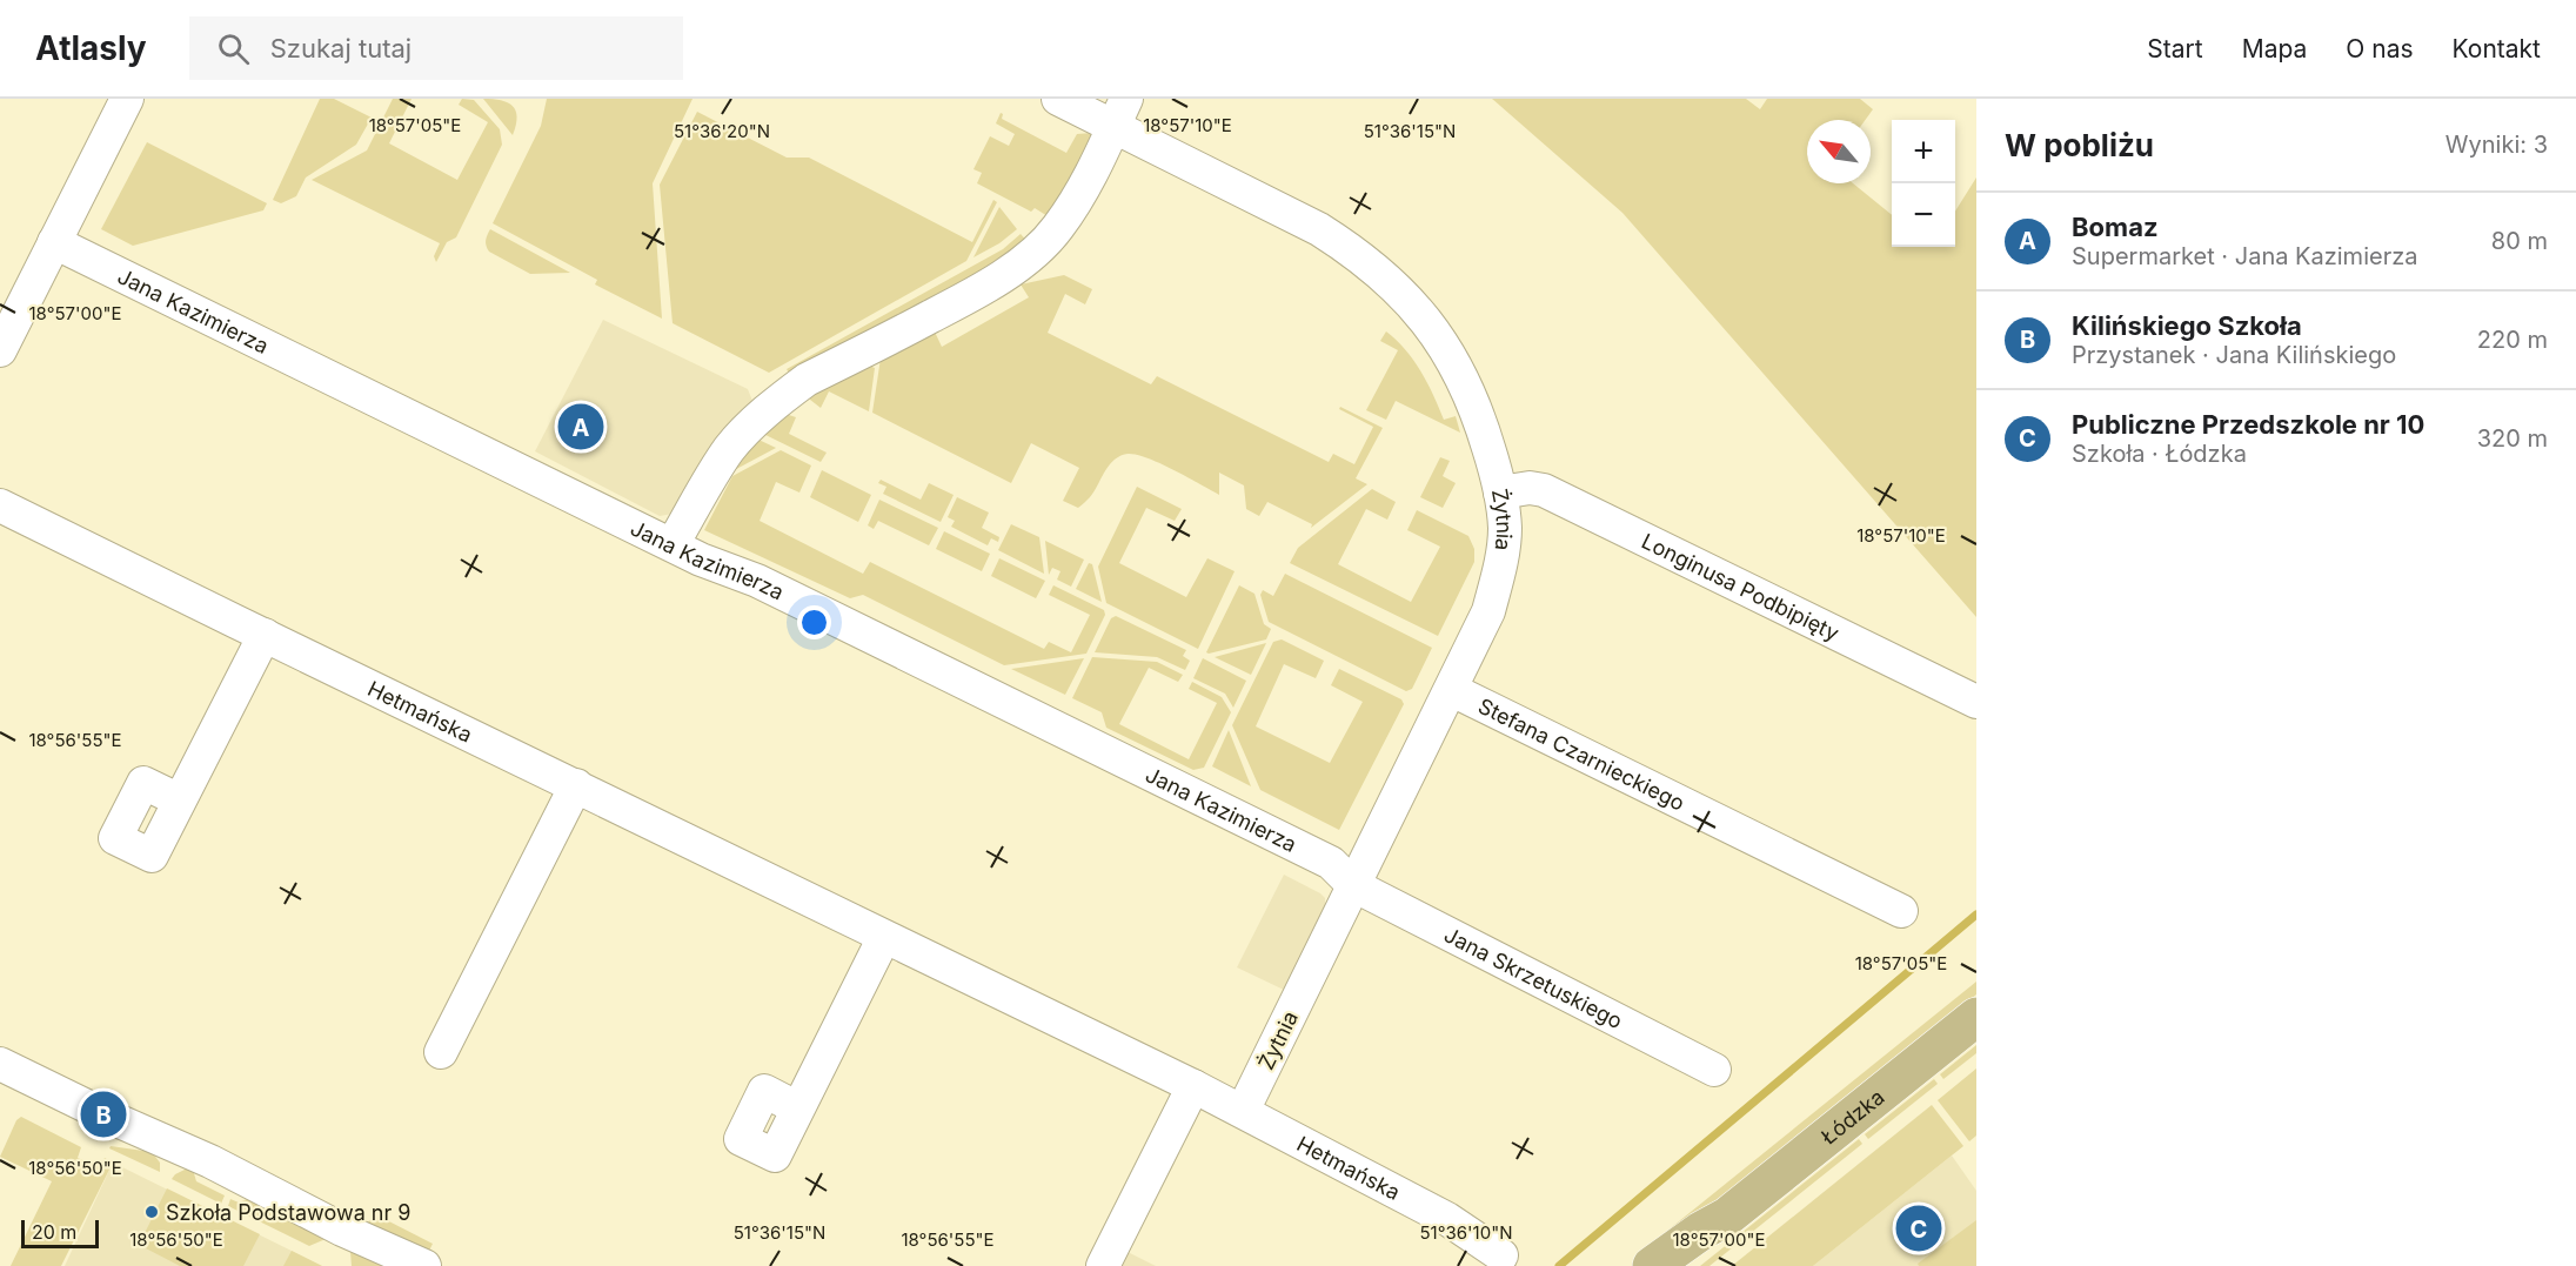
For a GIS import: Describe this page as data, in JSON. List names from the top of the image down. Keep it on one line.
{"streets":{"main road":["Łódzka"],"street":["Jana Kazimierza","Żytnia","Longinusa Podbipięty","Hetmańska","Stefana Czarnieckiego","Jana Skrzetuskiego"]},"crossings":[["Jana Kazimierza","Żytnia"],["Jana Kazimierza","Jana Skrzetuskiego"],["Żytnia","Longinusa Podbipięty"],["Żytnia","Hetmańska"],["Żytnia","Stefana Czarnieckiego"],["Żytnia","Jana Skrzetuskiego"]],"places":["Szkoła Podstawowa nr 9"],"scale_bar":"20 m","north":"top left","page":{"header":"Atlasly","search":"Szukaj tutaj","nav":["Start","Mapa","O nas","Kontakt"],"heading":["W pobliżu","Wyniki: 3"],"map_buttons":["+","−"],"list":[{"mark":"A","name":"Bomaz","note":"Supermarket · Jana Kazimierza","value":"80 m"},{"mark":"B","name":"Kilińskiego Szkoła","note":"Przystanek · Jana Kilińskiego","value":"220 m"},{"mark":"C","name":"Publiczne Przedszkole nr 10","note":"Szkoła · Łódzka","value":"320 m"}],"pins":["A","B","C"],"scale":"20 m"},"coordinates":["18°57'05\"E","18°57'10\"E","51°36'20\"N","51°36'15\"N","18°57'00\"E","18°56'55\"E","18°56'50\"E","51°36'10\"N"]}
